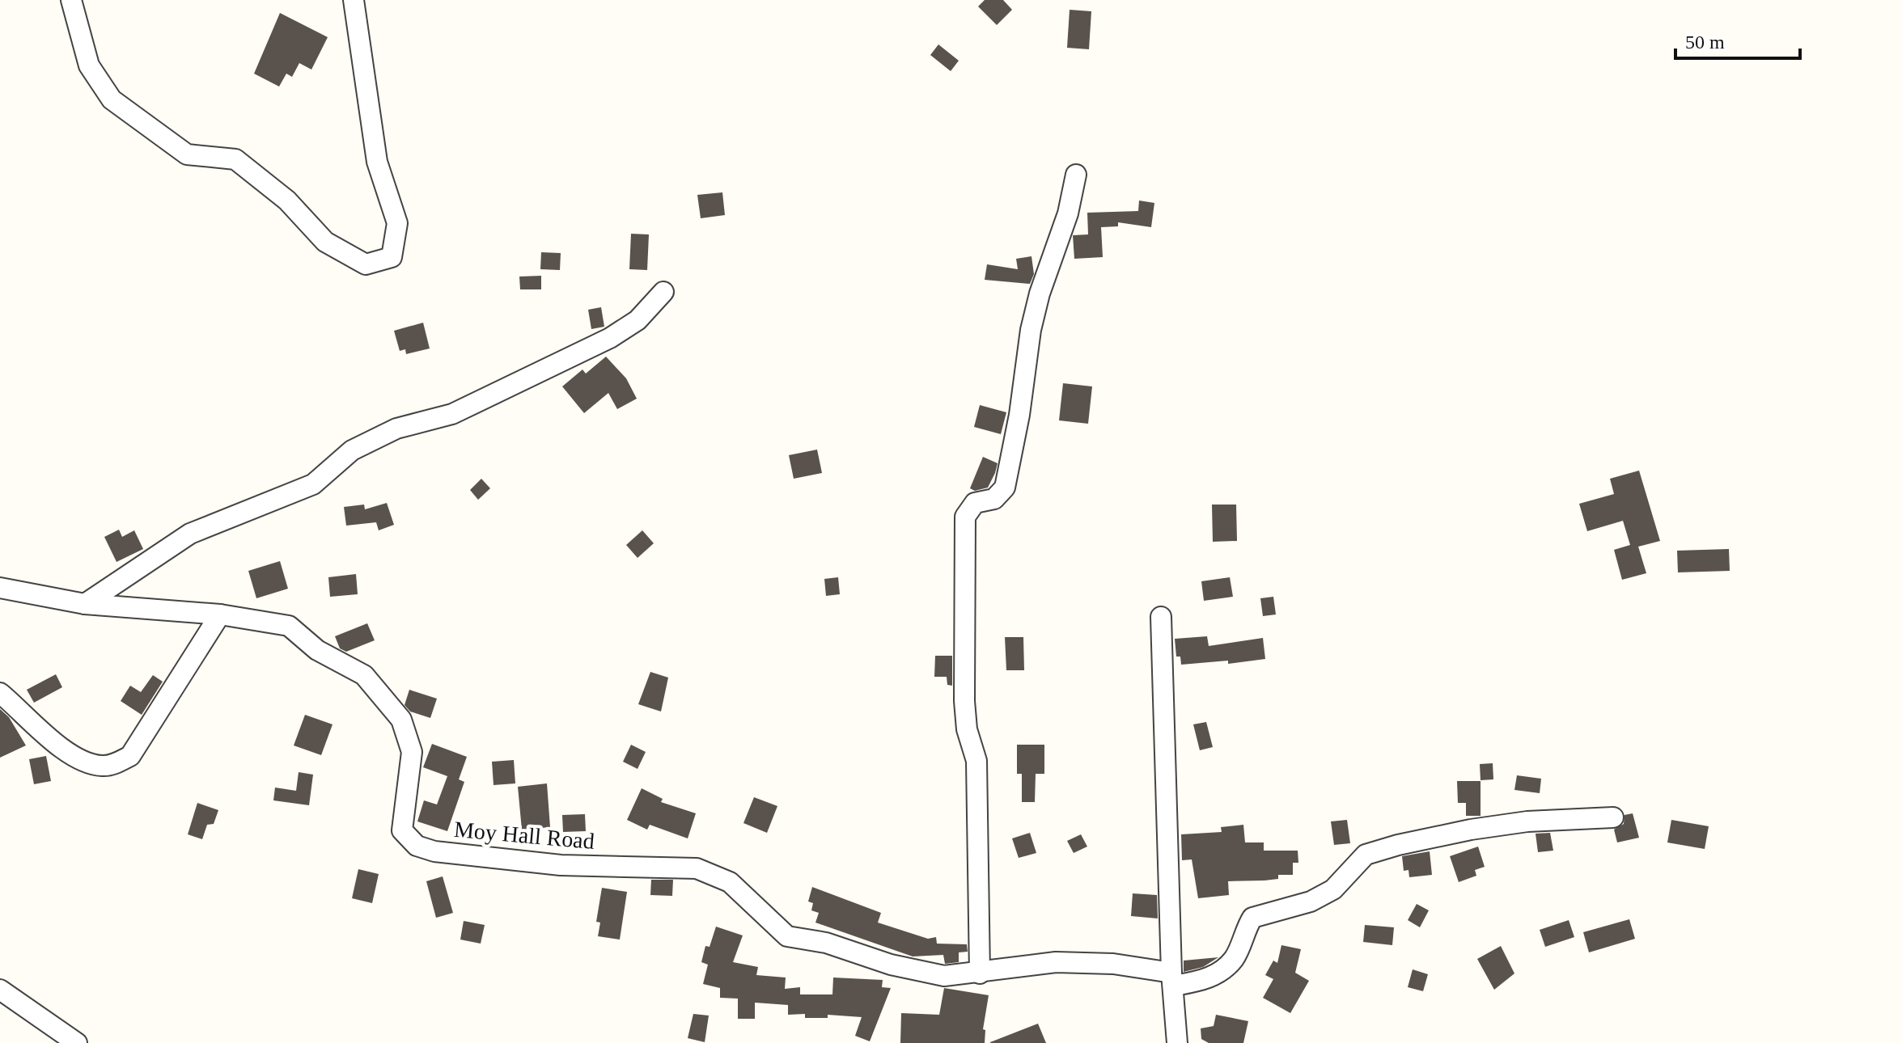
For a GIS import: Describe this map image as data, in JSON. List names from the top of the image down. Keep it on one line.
{"streets":{"street":["Moy Hall Road"]},"scale_bar":"50 m"}
